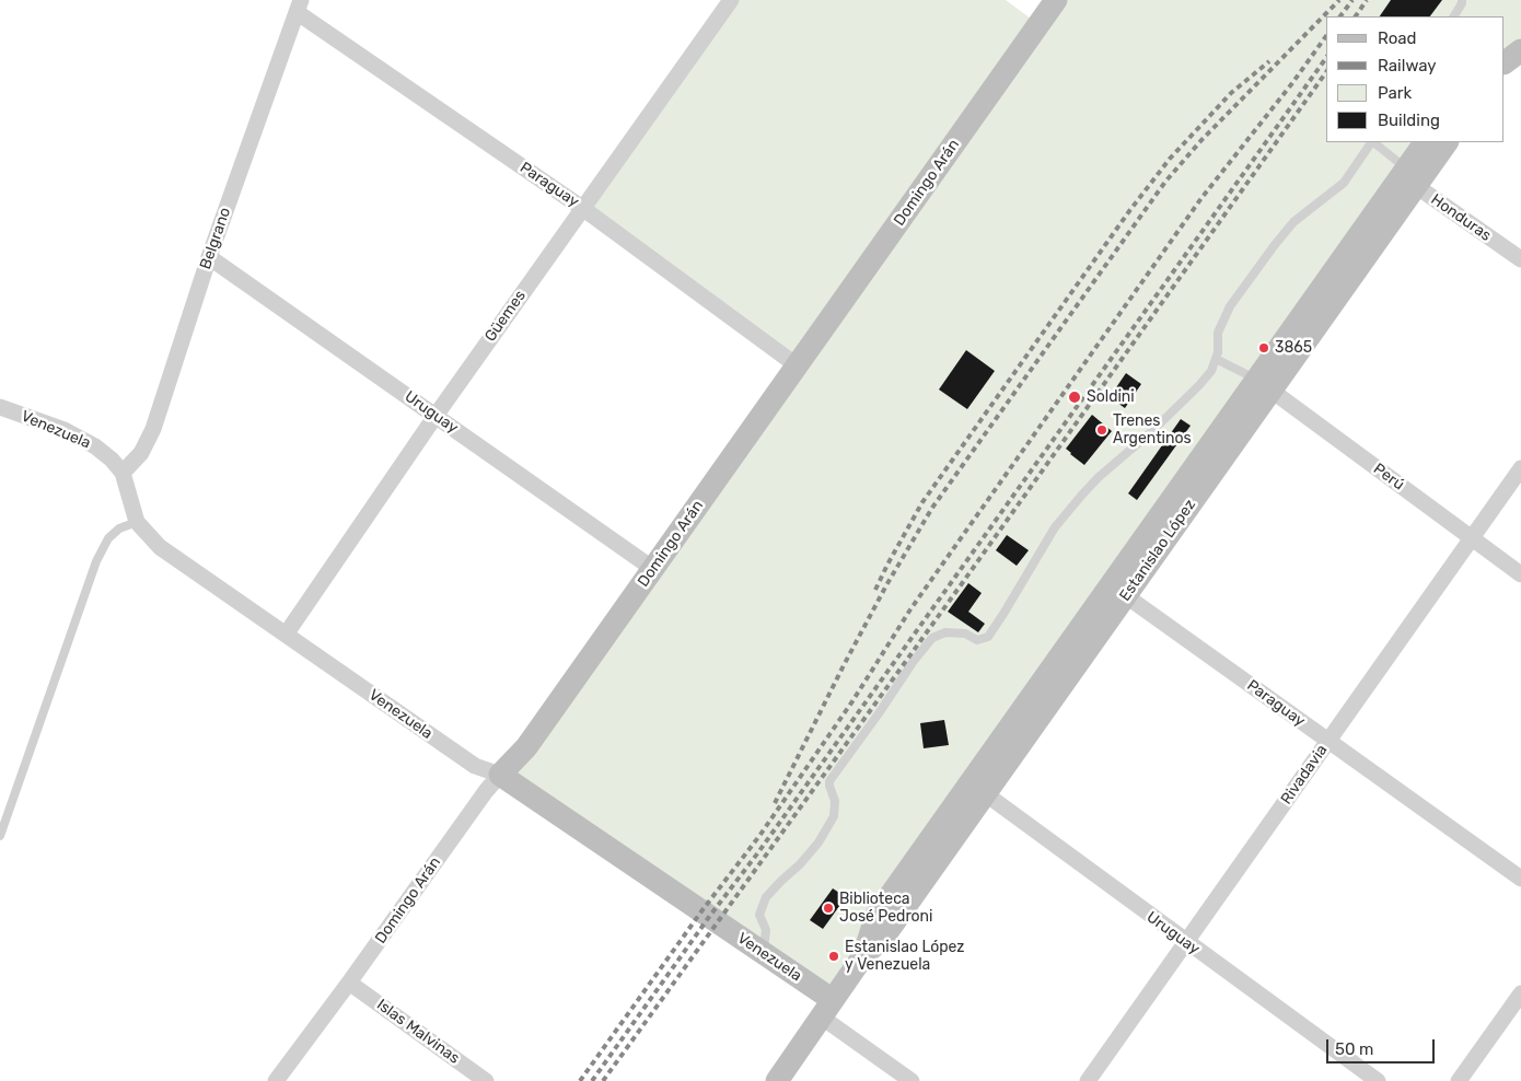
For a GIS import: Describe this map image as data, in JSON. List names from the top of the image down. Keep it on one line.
{"streets":{"street":["Domingo Arán","Paraguay","Honduras","Belgrano","Güemes","Uruguay","Venezuela","Perú","Estanislao López","Rivadavia","Islas Malvinas"]},"crossings":[["Domingo Arán","Paraguay"],["Domingo Arán","Uruguay"],["Domingo Arán","Venezuela"],["Domingo Arán","Islas Malvinas"],["Paraguay","Belgrano"],["Paraguay","Güemes"],["Paraguay","Estanislao López"],["Paraguay","Rivadavia"],["Honduras","Estanislao López"],["Belgrano","Uruguay"],["Belgrano","Venezuela"],["Güemes","Uruguay"],["Güemes","Venezuela"],["Uruguay","Estanislao López"],["Uruguay","Rivadavia"],["Venezuela","Estanislao López"],["Perú","Estanislao López"],["Perú","Rivadavia"]],"places":["3865","Soldini","Trenes Argentinos","Biblioteca José Pedroni","Estanislao López y Venezuela"],"legend":["Road","Railway","Park","Building"],"scale_bar":"50 m"}
